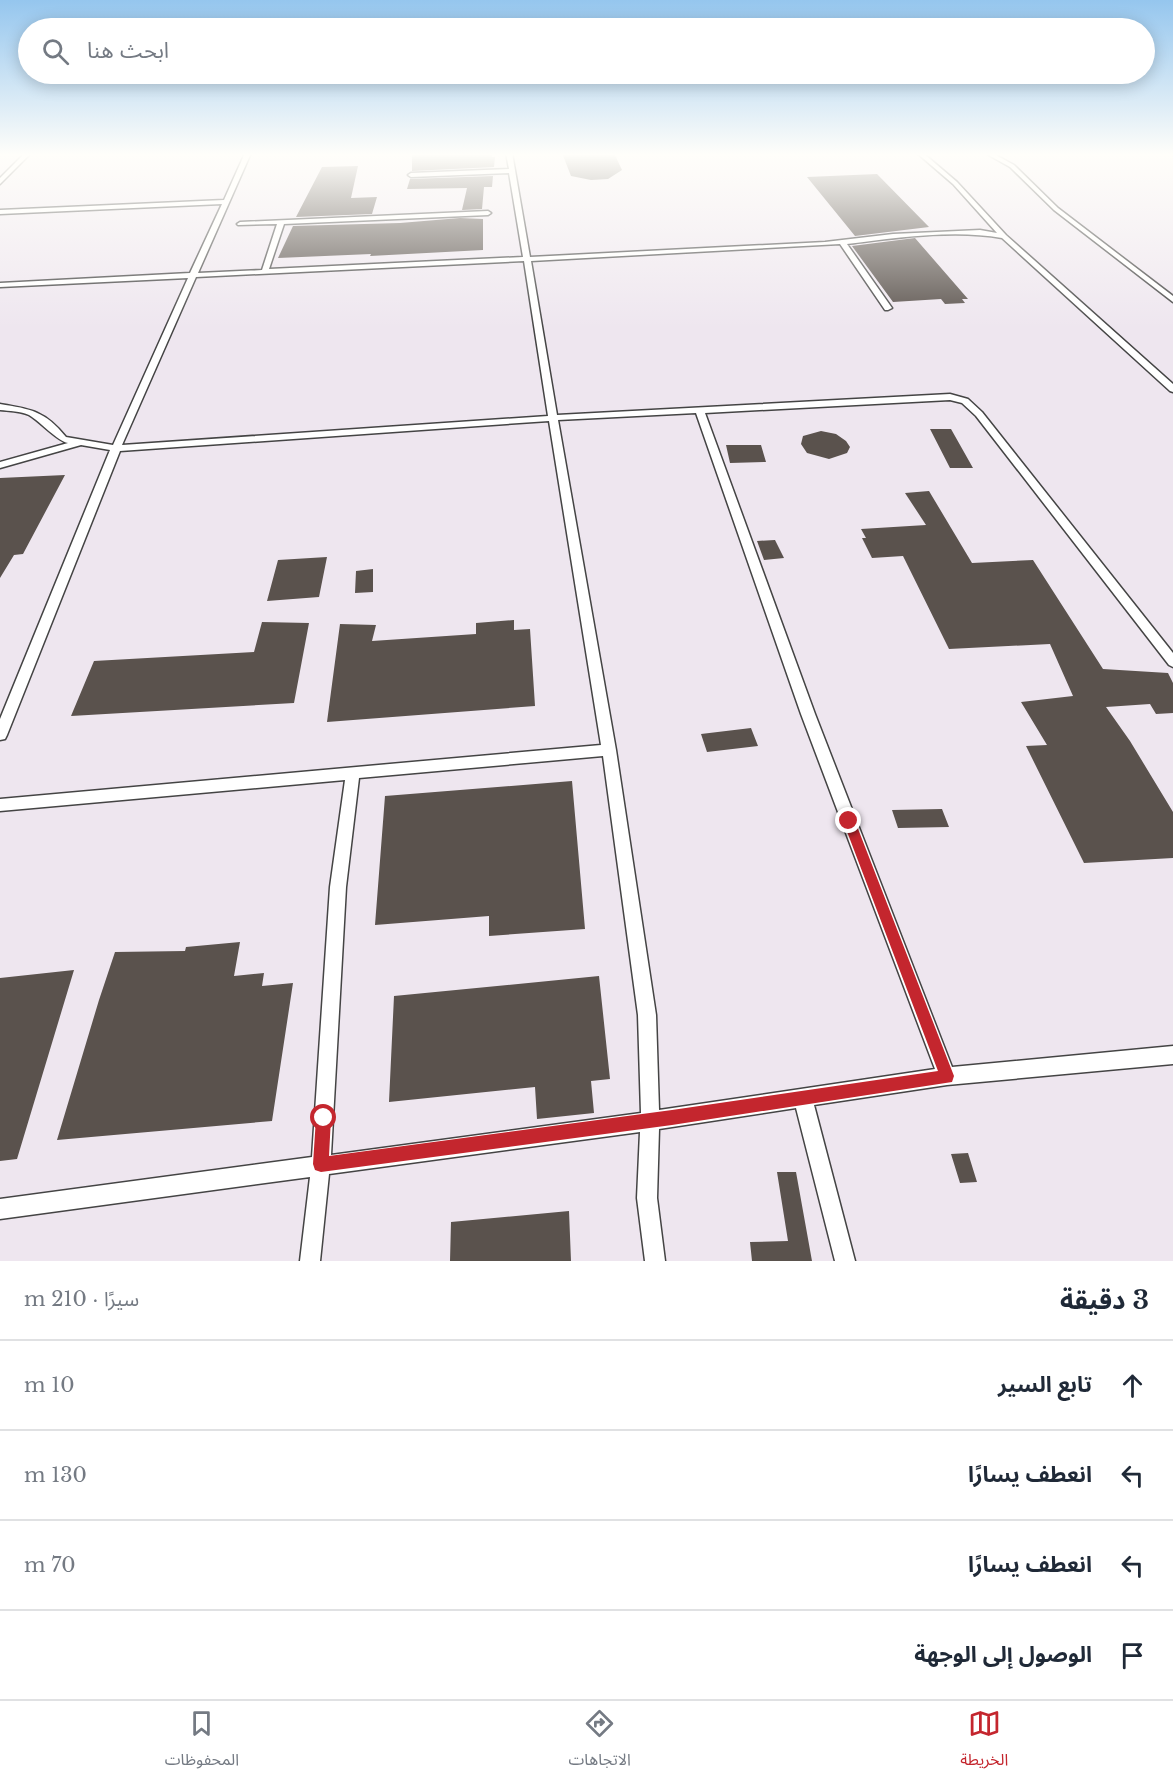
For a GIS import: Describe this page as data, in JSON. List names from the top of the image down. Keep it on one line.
{"page":{"search":"ابحث هنا","heading":["3 دقيقة","سيرًا · 210 m"],"list":[["تابع السير","10 m"],["انعطف يسارًا","130 m"],["انعطف يسارًا","70 m"],"الوصول إلى الوجهة"],"nav":["الخريطة","الاتجاهات","المحفوظات"]}}
